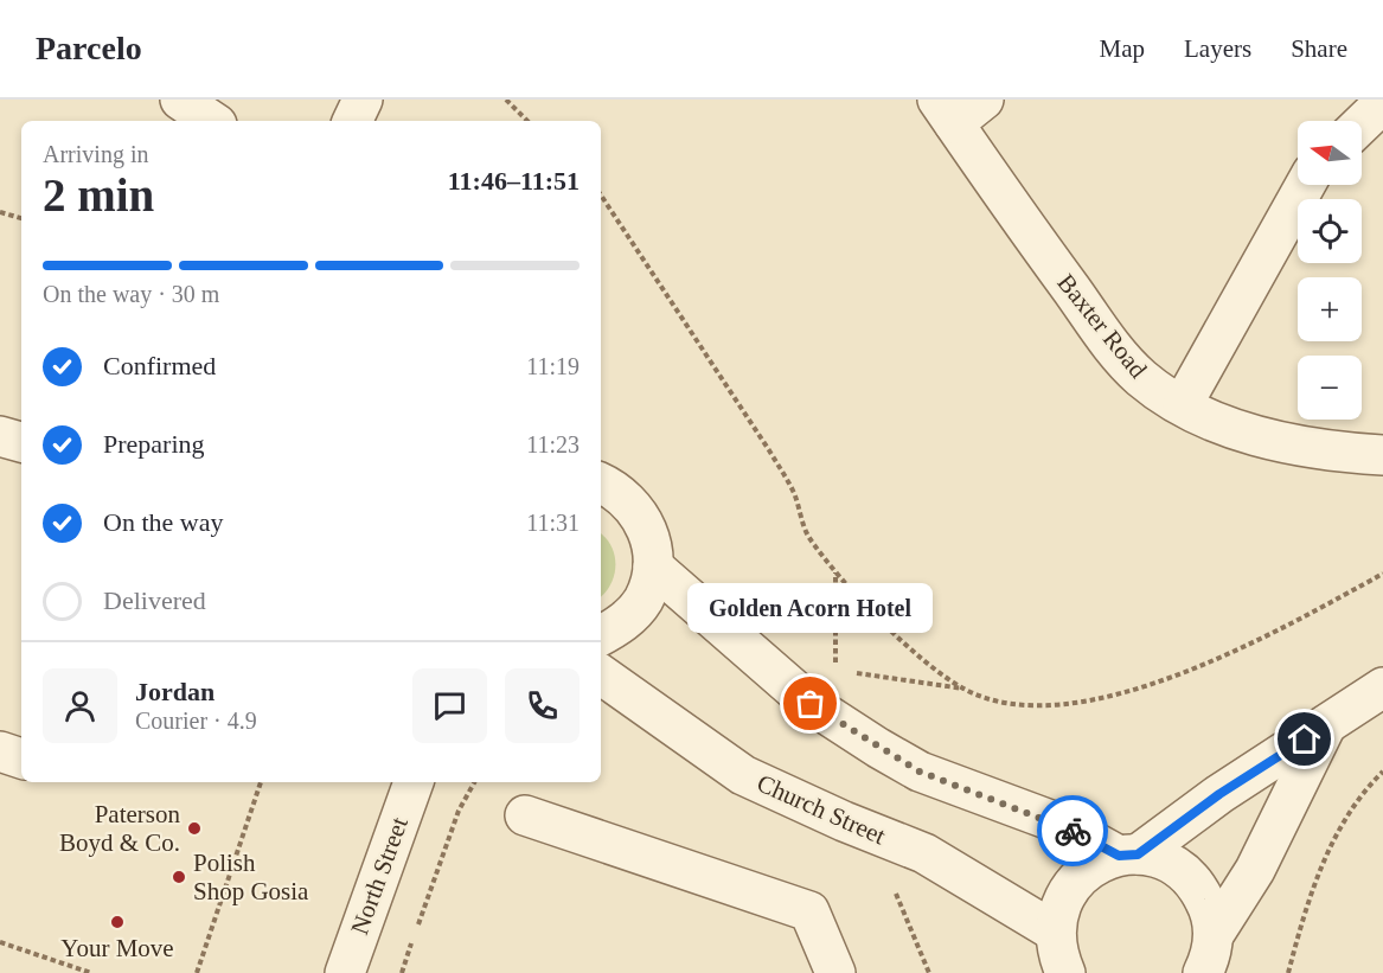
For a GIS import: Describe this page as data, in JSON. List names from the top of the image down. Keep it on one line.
{"streets":{"street":["Baxter Road","Church Street","North Street"]},"places":["Golden Acorn Hotel","Paterson Boyd & Co.","Polish Shop Gosia","Your Move"],"north":"left","page":{"header":"Parcelo","nav":["Map","Layers","Share"],"map_buttons":["+","−"],"heading":["2 min","Arriving in","11:46–11:51"],"panel":["Jordan","Courier · 4.9"],"bar":"On the way · 30 m","list":[["Confirmed","11:19"],["Preparing","11:23"],["On the way","11:31"],"Delivered"],"bubble":"Golden Acorn Hotel"}}
